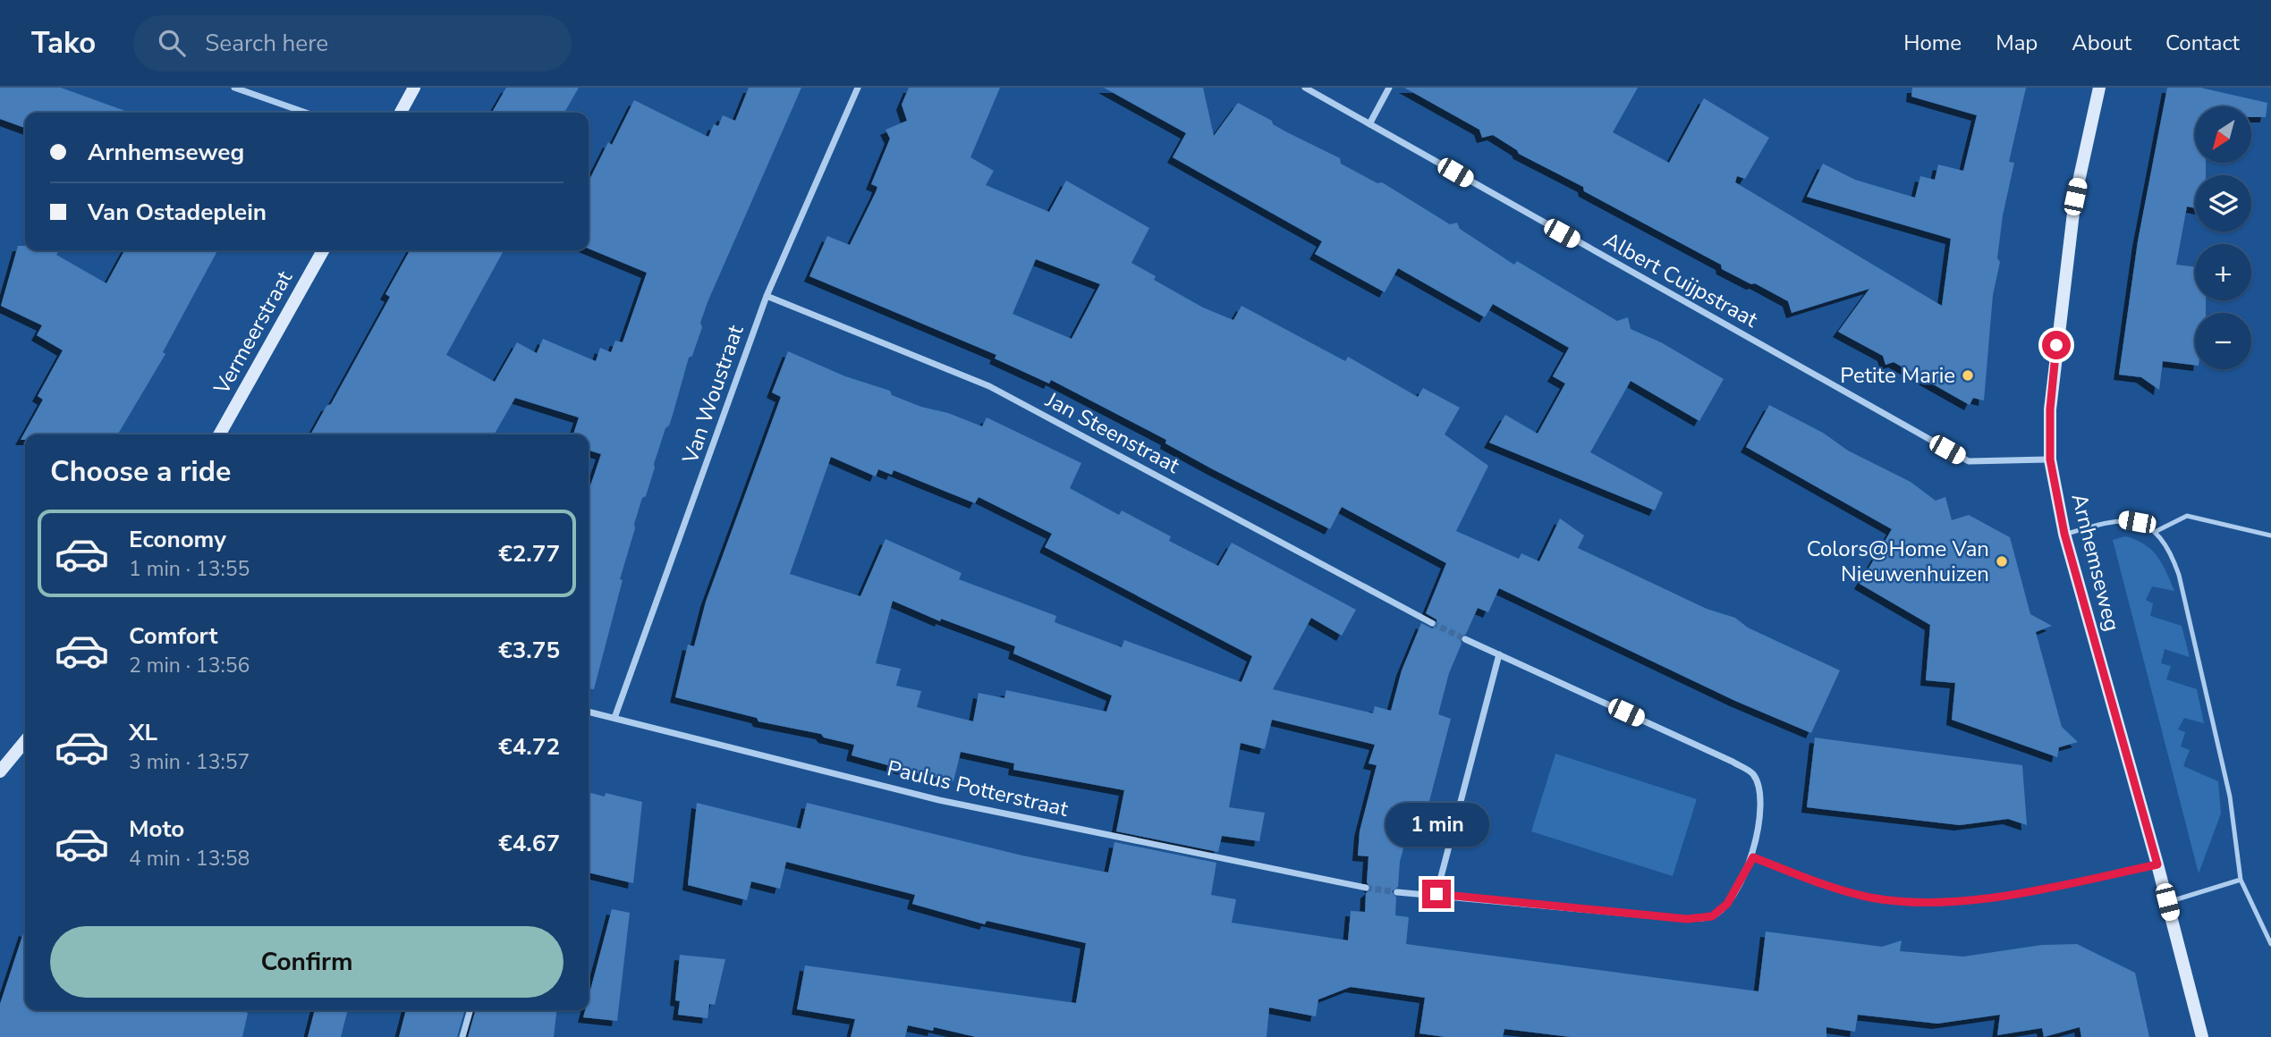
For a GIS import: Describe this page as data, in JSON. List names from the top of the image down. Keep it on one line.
{"streets":{"street":["Albert Cuijpstraat","Vermeerstraat","Van Woustraat","Jan Steenstraat","Arnhemseweg","Paulus Potterstraat"]},"crossings":[["Albert Cuijpstraat","Arnhemseweg"],["Van Woustraat","Jan Steenstraat"],["Van Woustraat","Paulus Potterstraat"]],"places":["Petite Marie","Colors@Home Van Nieuwenhuizen"],"north":"bottom left","page":{"header":"Tako","search":"Search here","nav":["Home","Map","About","Contact"],"map_buttons":["+","−"],"banner":["Arnhemseweg","Van Ostadeplein"],"heading":"Choose a ride","list":[{"name":"Economy","note":"1 min · 13:55","value":"€2.77"},{"name":"Comfort","note":"2 min · 13:56","value":"€3.75"},{"name":"XL","note":"3 min · 13:57","value":"€4.72"},{"name":"Moto","note":"4 min · 13:58","value":"€4.67"}],"bubble":"1 min","buttons":"Confirm"}}
